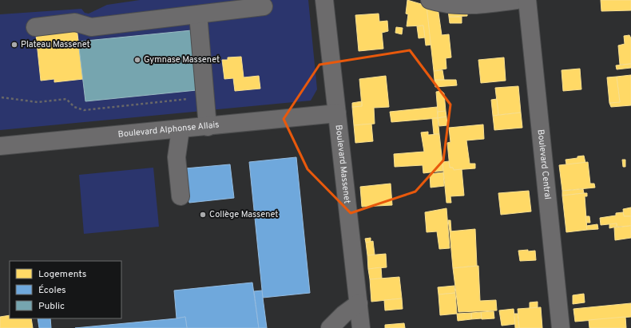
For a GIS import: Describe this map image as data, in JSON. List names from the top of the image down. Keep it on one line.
{"streets":{"street":["Boulevard Alphonse Allais","Boulevard Massenet","Boulevard Central"]},"crossings":[["Boulevard Alphonse Allais","Boulevard Massenet"]],"places":["Plateau Massenet","Gymnase Massenet","Collège Massenet"],"legend":["Logements","Écoles","Public"]}
